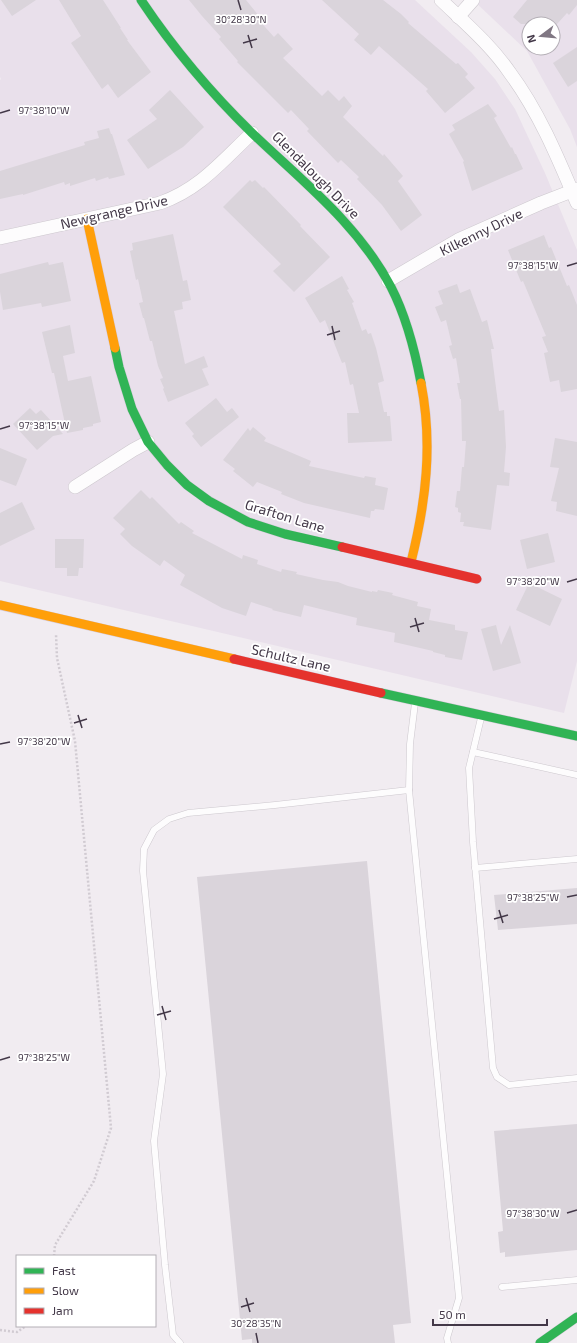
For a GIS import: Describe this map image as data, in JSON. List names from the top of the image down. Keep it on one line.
{"streets":{"street":["Glendalough Drive","Newgrange Drive","Kilkenny Drive","Grafton Lane","Schultz Lane"]},"crossings":[["Glendalough Drive","Newgrange Drive"],["Glendalough Drive","Kilkenny Drive"],["Glendalough Drive","Grafton Lane"],["Newgrange Drive","Grafton Lane"]],"legend":["Fast","Slow","Jam"],"scale_bar":"50 m","north":"left","coordinates":["30°28'30\"N","97°38'10\"W","97°38'15\"W","97°38'20\"W","97°38'25\"W","97°38'30\"W","30°28'35\"N"]}
